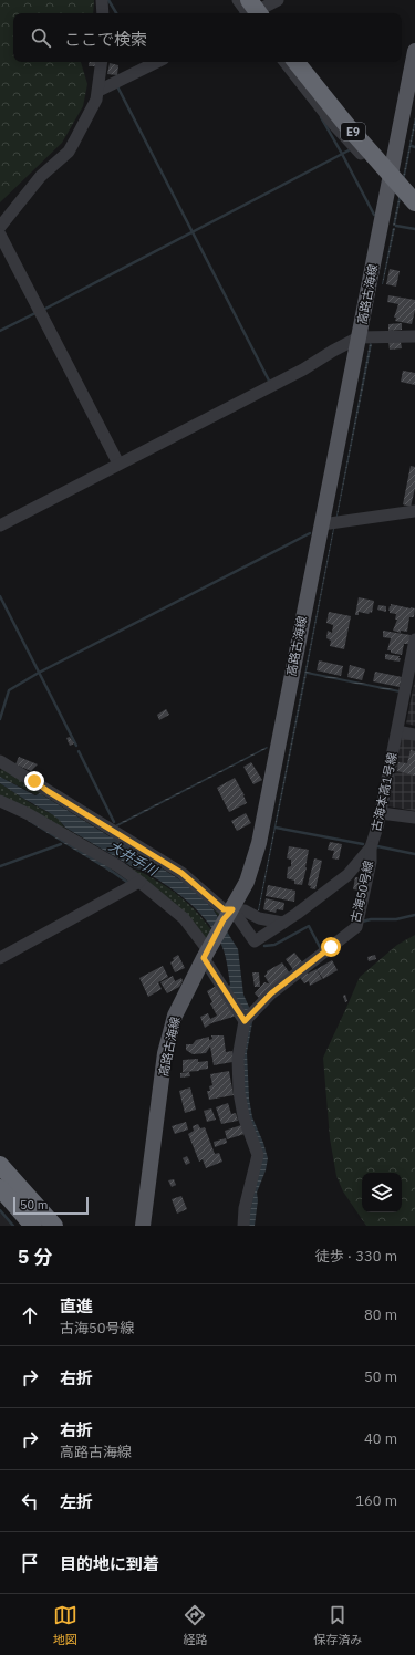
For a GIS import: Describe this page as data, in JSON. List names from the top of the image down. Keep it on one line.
{"streets":{"highway":["E9"],"main road":["高路古海線"],"street":["古海本高1号線","古海50号線"]},"crossings":[["高路古海線","古海本高1号線"],["古海本高1号線","古海50号線"]],"water":["大井手川"],"scale_bar":"50 m","page":{"search":"ここで検索","scale":"50 m","heading":["5 分","徒歩 · 330 m"],"list":[["直進","古海50号線","80 m"],["右折","50 m"],["右折","高路古海線","40 m"],["左折","160 m"],"目的地に到着"],"nav":["地図","経路","保存済み"]}}
